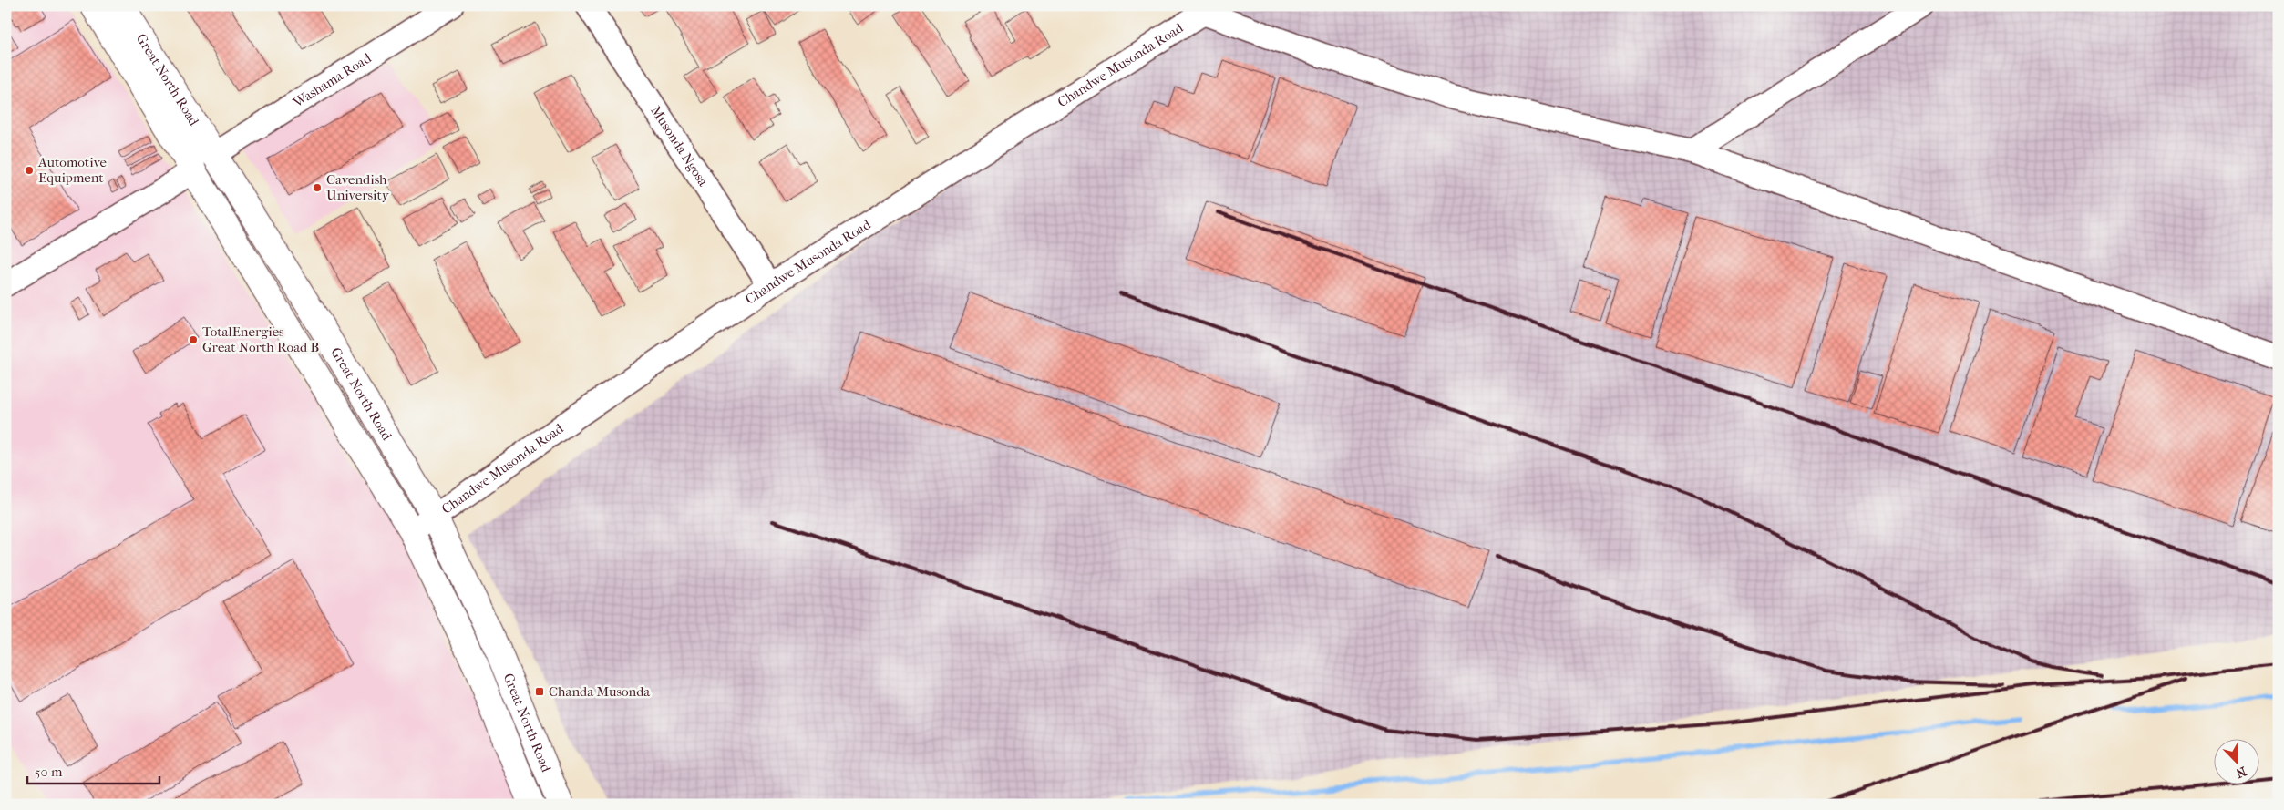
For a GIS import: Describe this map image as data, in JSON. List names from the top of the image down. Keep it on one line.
{"streets":{"main road":["Great North Road"],"street":["Chandwe Musonda Road","Washama Road","Musonda Ngosa"]},"crossings":[["Chandwe Musonda Road","Great North Road"],["Chandwe Musonda Road","Musonda Ngosa"],["Great North Road","Washama Road"]],"places":{"other":["Automotive Equipment","Cavendish University","TotalEnergies Great North Road B"],"transit":["Chanda Musonda"]},"scale_bar":"50 m","north":"bottom right"}
